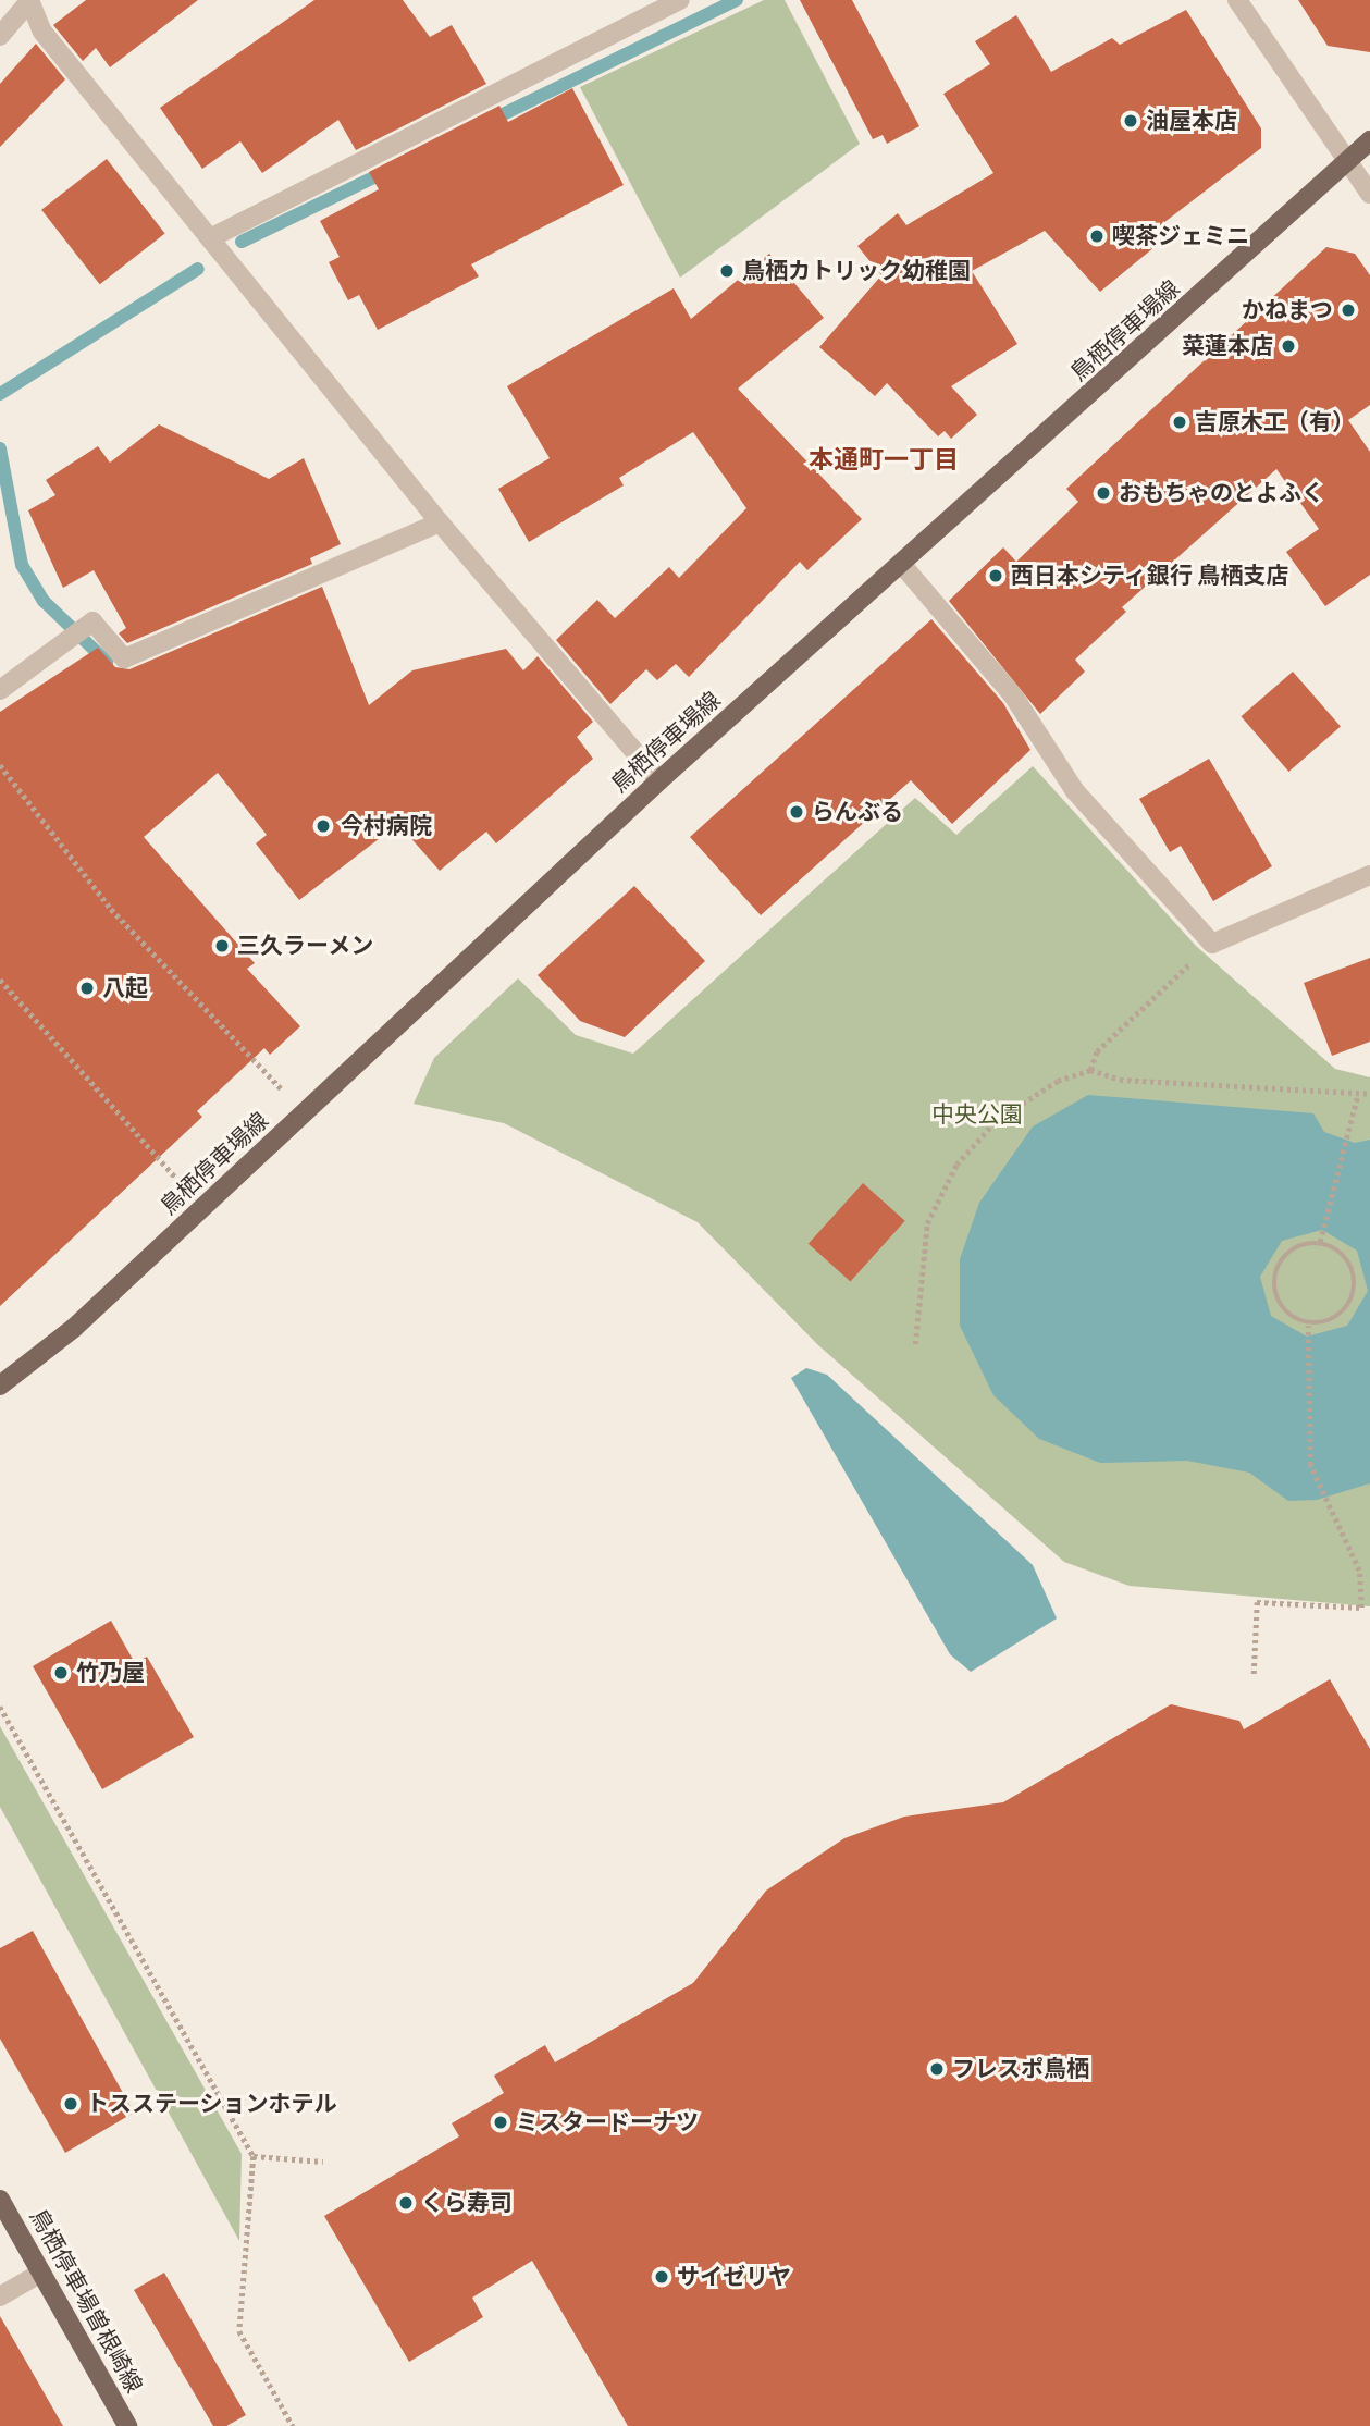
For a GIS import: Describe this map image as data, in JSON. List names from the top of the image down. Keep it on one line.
{"streets":{"main road":["鳥栖停車場線","鳥栖停車場曽根崎線"]},"districts":["本通町一丁目"],"parks":["中央公園"],"places":["油屋本店","喫茶ジェミニ","鳥栖カトリック幼稚園","かねまつ","菜蓮本店","吉原木工（有）","おもちゃのとよふく","西日本シティ銀行 鳥栖支店","らんぶる","今村病院","三久ラーメン","八起","竹乃屋","フレスポ鳥栖","トスステーションホテル","ミスタードーナツ","くら寿司","サイゼリヤ"]}
